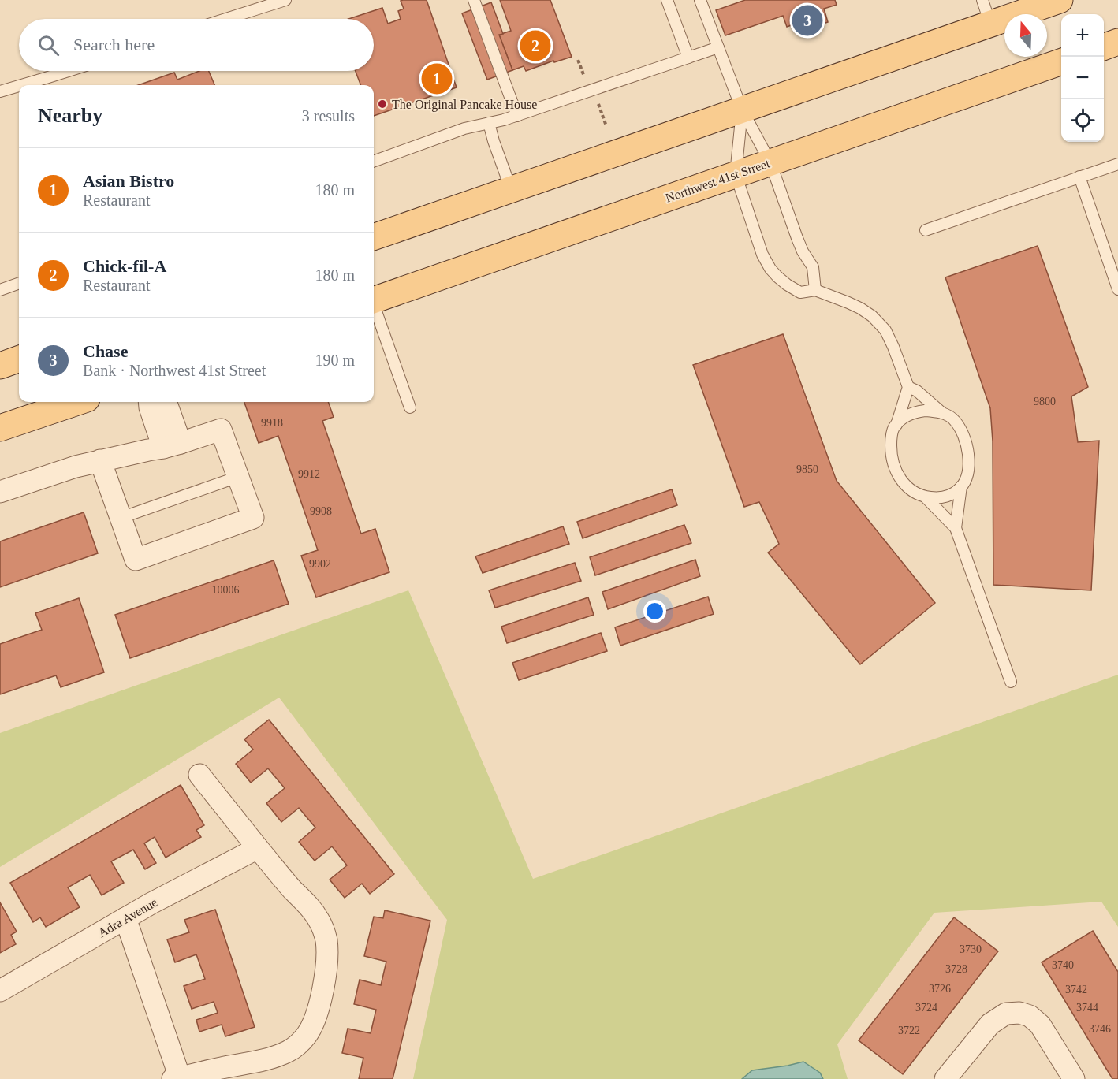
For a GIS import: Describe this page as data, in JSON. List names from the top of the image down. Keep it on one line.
{"streets":{"main road":["Northwest 41st Street"],"street":["Adra Avenue"]},"places":["The Original Pancake House"],"house_numbers":["9800","9918","9850","9912","9908","9902","10006","3730","3740","3728","3726","3742","3724","3744","3746","3722"],"north":"top","page":{"pins":["3","2","1"],"map_buttons":["+","−"],"search":"Search here","heading":["Nearby","3 results"],"list":[{"mark":"1","name":"Asian Bistro","note":"Restaurant","value":"180 m"},{"mark":"2","name":"Chick-fil-A","note":"Restaurant","value":"180 m"},{"mark":"3","name":"Chase","note":"Bank · Northwest 41st Street","value":"190 m"}]}}
